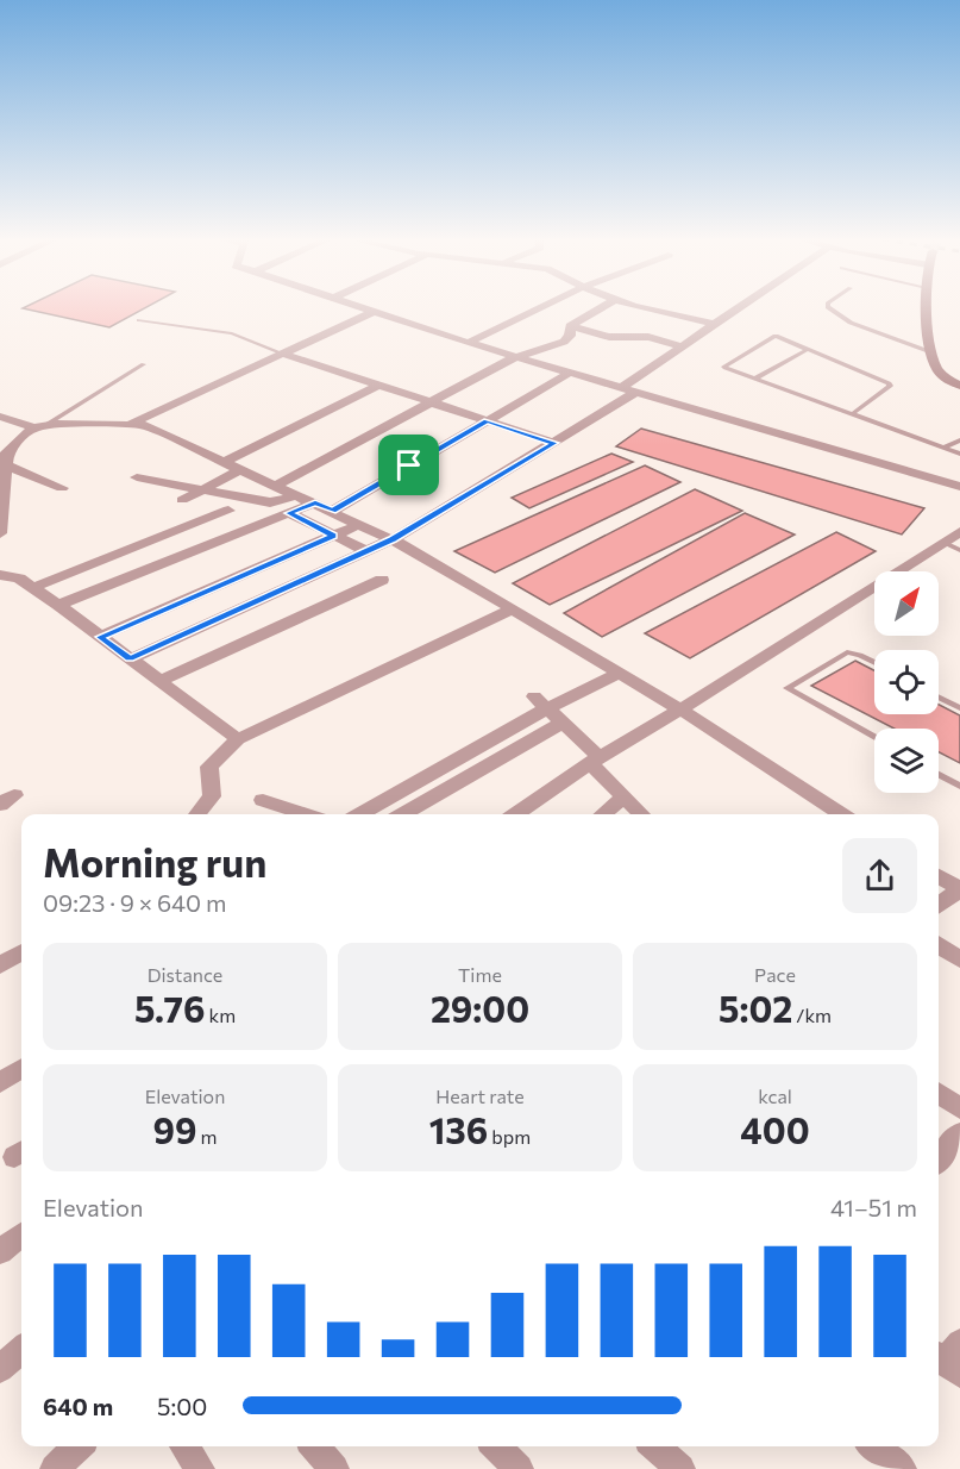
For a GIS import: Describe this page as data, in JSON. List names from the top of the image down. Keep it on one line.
{"north":"top right","page":{"heading":["Morning run","09:23 · 9 × 640 m"],"stats":[["Distance","5.76 km"],["Time","29:00"],["Pace","5:02 /km"],["Elevation","99 m"],["Heart rate","136 bpm"],["kcal","400"]],"chart":["Elevation","41–51 m"],"list":[{"name":"640 m","note":"5:00"}]}}
